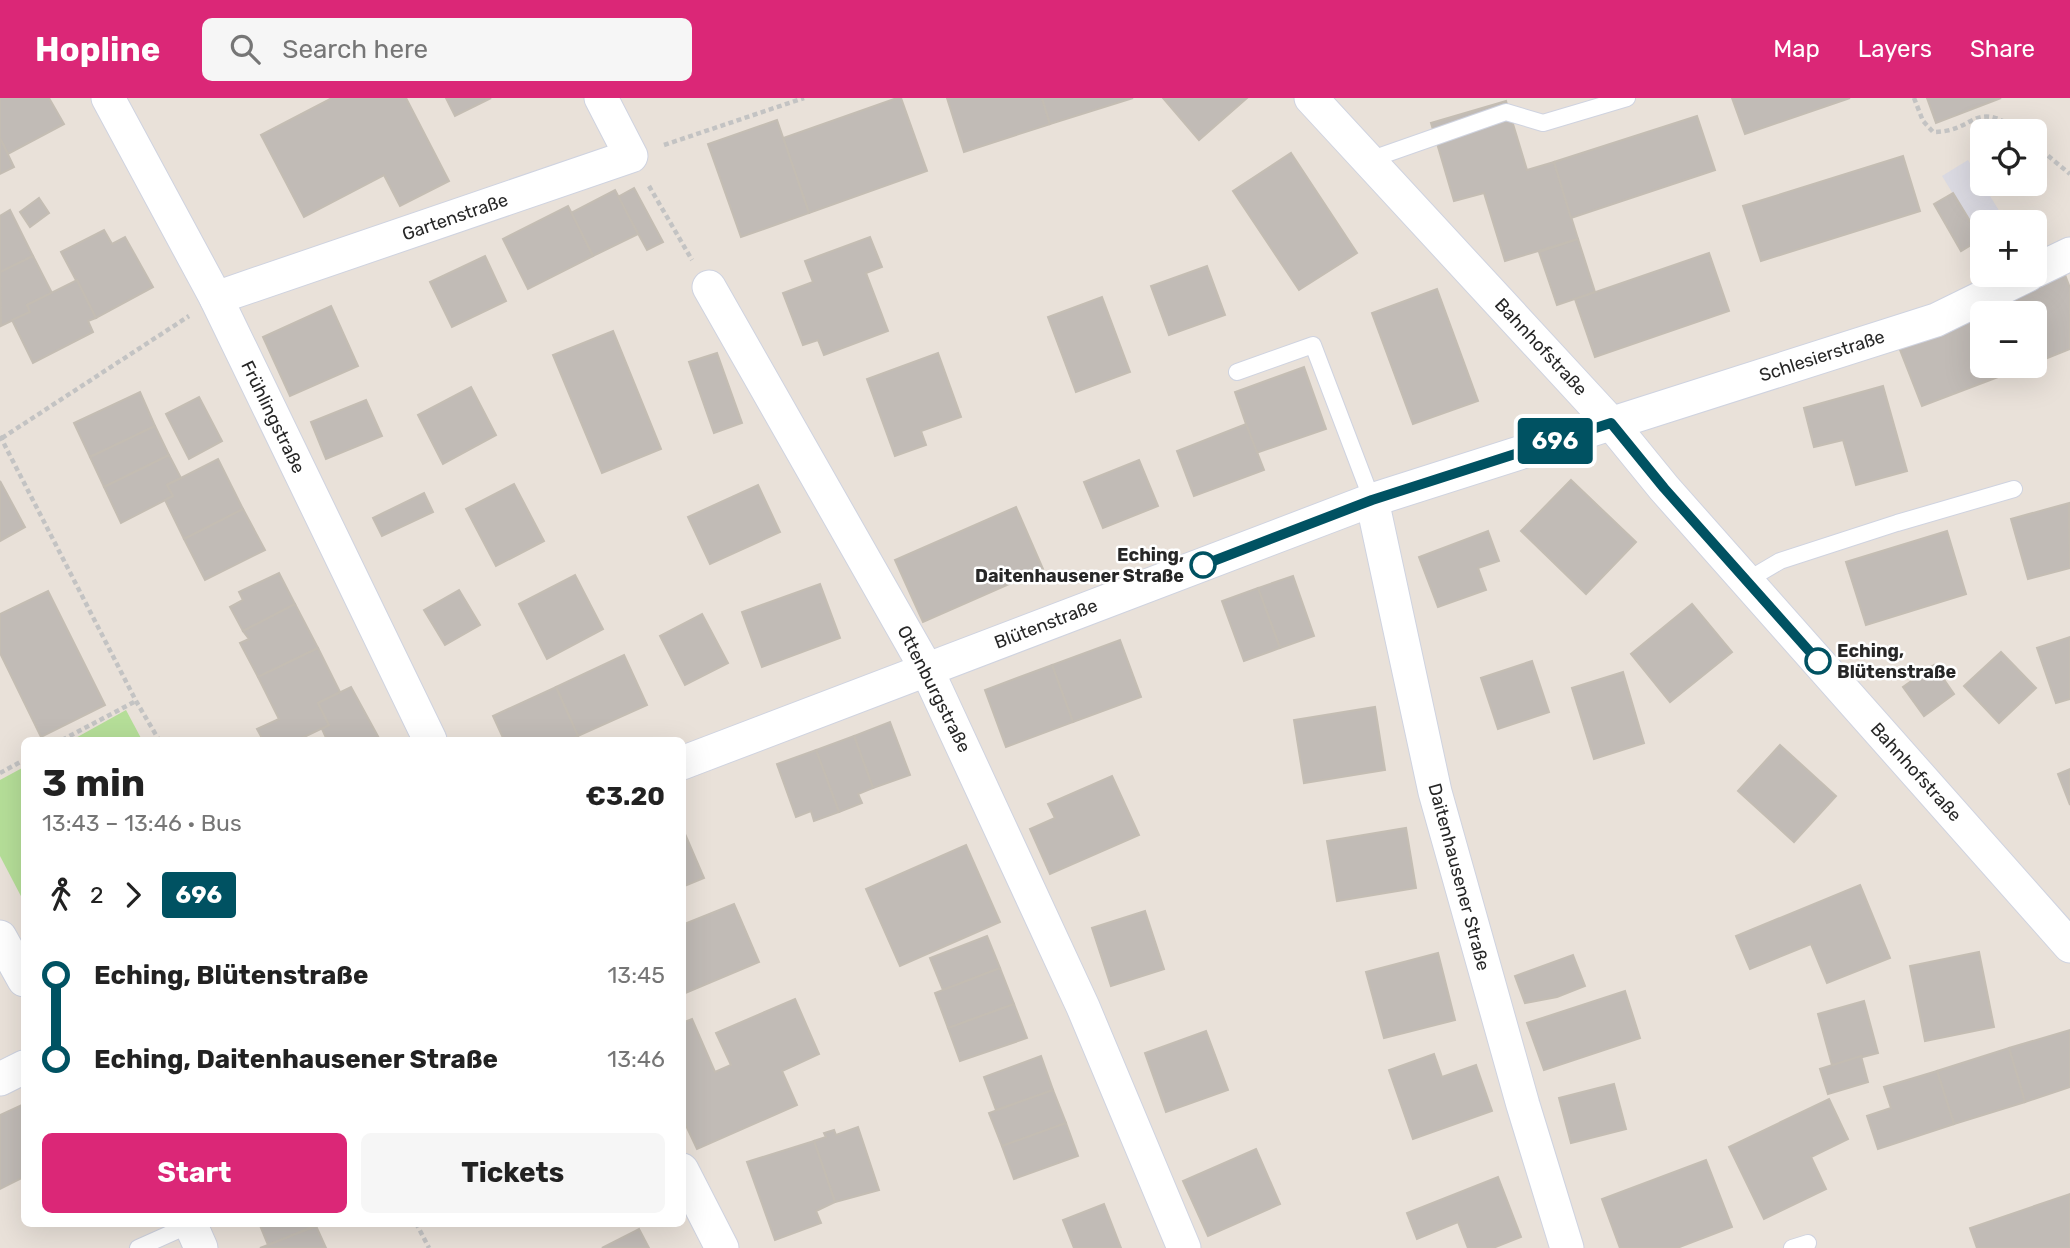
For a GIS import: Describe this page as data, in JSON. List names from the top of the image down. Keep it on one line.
{"streets":{"street":["Gartenstraße","Bahnhofstraße","Schlesierstraße","Frühlingstraße","Blütenstraße","Ottenburgstraße","Daitenhausener Straße"]},"crossings":[["Gartenstraße","Frühlingstraße"],["Bahnhofstraße","Schlesierstraße"],["Bahnhofstraße","Blütenstraße"],["Schlesierstraße","Blütenstraße"],["Blütenstraße","Ottenburgstraße"],["Blütenstraße","Daitenhausener Straße"]],"places":["Eching, Daitenhausener Straße","Eching, Blütenstraße"],"lines":["bus line 696"],"page":{"header":"Hopline","search":"Search here","nav":["Map","Layers","Share"],"on_map":"696","map_buttons":["+","−"],"heading":["3 min","13:43 – 13:46 · Bus","€3.20"],"legs":["2","696"],"list":[{"name":"Eching, Blütenstraße","value":"13:45"},{"name":"Eching, Daitenhausener Straße","value":"13:46"}],"buttons":["Start","Tickets"]}}
